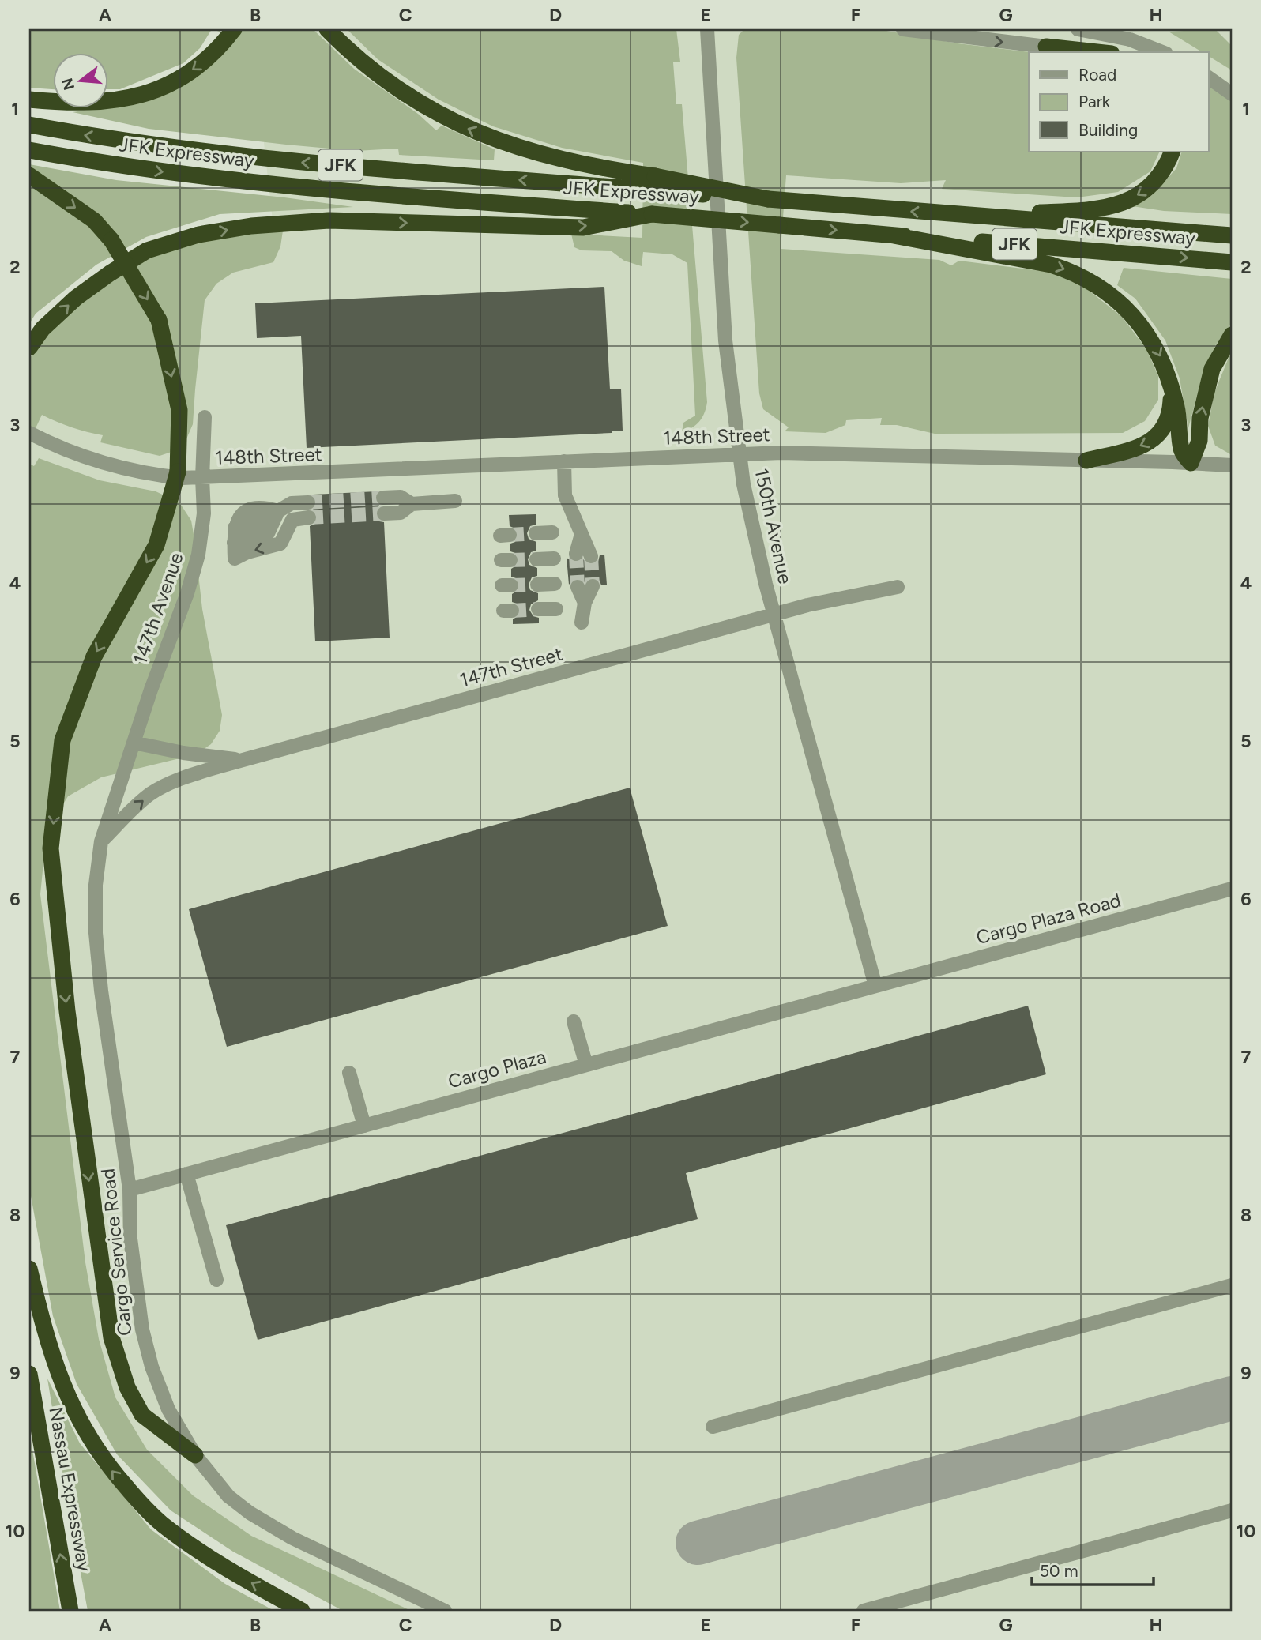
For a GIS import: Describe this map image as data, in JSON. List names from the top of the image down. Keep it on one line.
{"streets":{"highway":["JFK Expressway","JFK","Nassau Expressway"],"street":["148th Street","150th Avenue","147th Avenue","147th Street","Cargo Plaza Road","Cargo Plaza","Cargo Service Road"]},"crossings":[["148th Street","150th Avenue"],["148th Street","147th Avenue"],["150th Avenue","147th Street"],["150th Avenue","Cargo Plaza Road"],["150th Avenue","Cargo Plaza"],["147th Avenue","147th Street"],["147th Avenue","Cargo Service Road"],["147th Street","Cargo Service Road"],["Cargo Plaza Road","Cargo Plaza"],["Cargo Plaza","Cargo Service Road"]],"legend":["Road","Park","Building"],"scale_bar":"50 m","north":"left","grid":{"columns":["A","B","C","D","E","F","G","H"],"rows":["1","2","3","4","5","6","7","8","9","10"]}}
